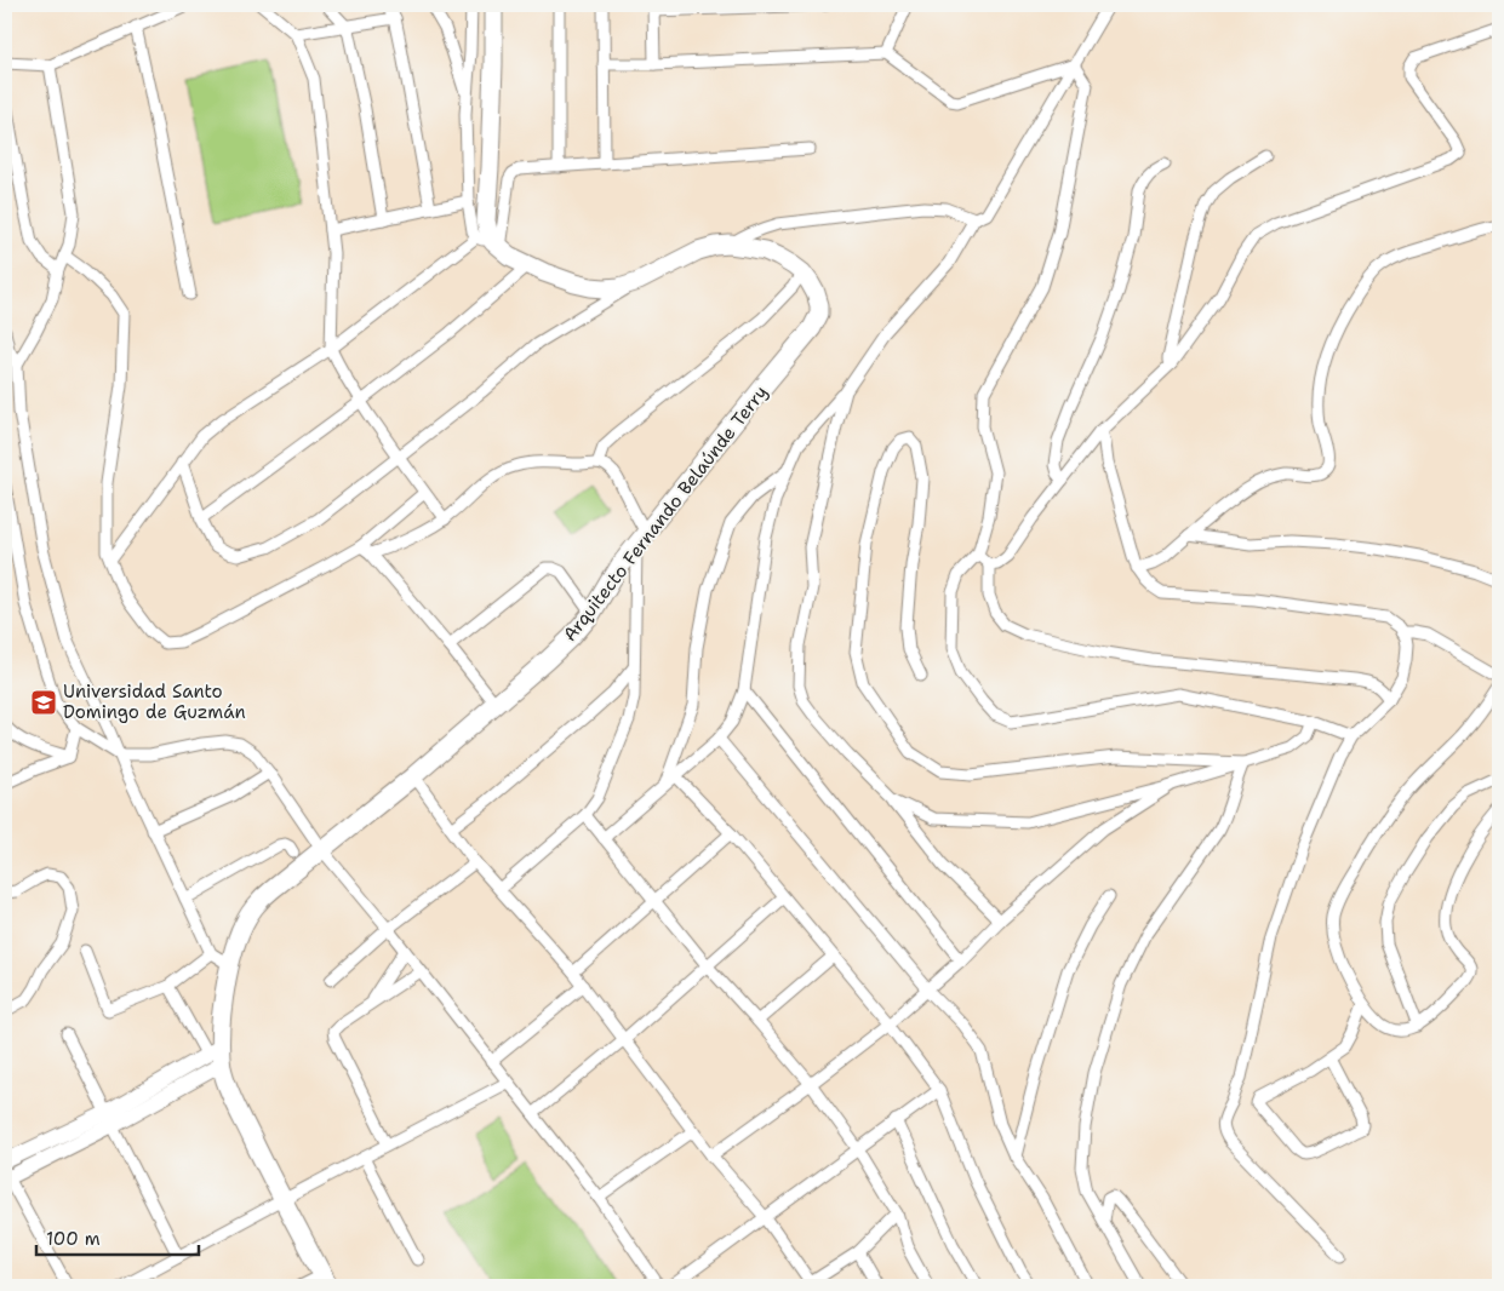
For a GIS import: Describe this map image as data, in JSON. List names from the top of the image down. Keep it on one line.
{"streets":{"main road":["Arquitecto Fernando Belaúnde Terry"]},"places":{"school or university":["Universidad Santo Domingo de Guzmán"]},"scale_bar":"100 m"}
